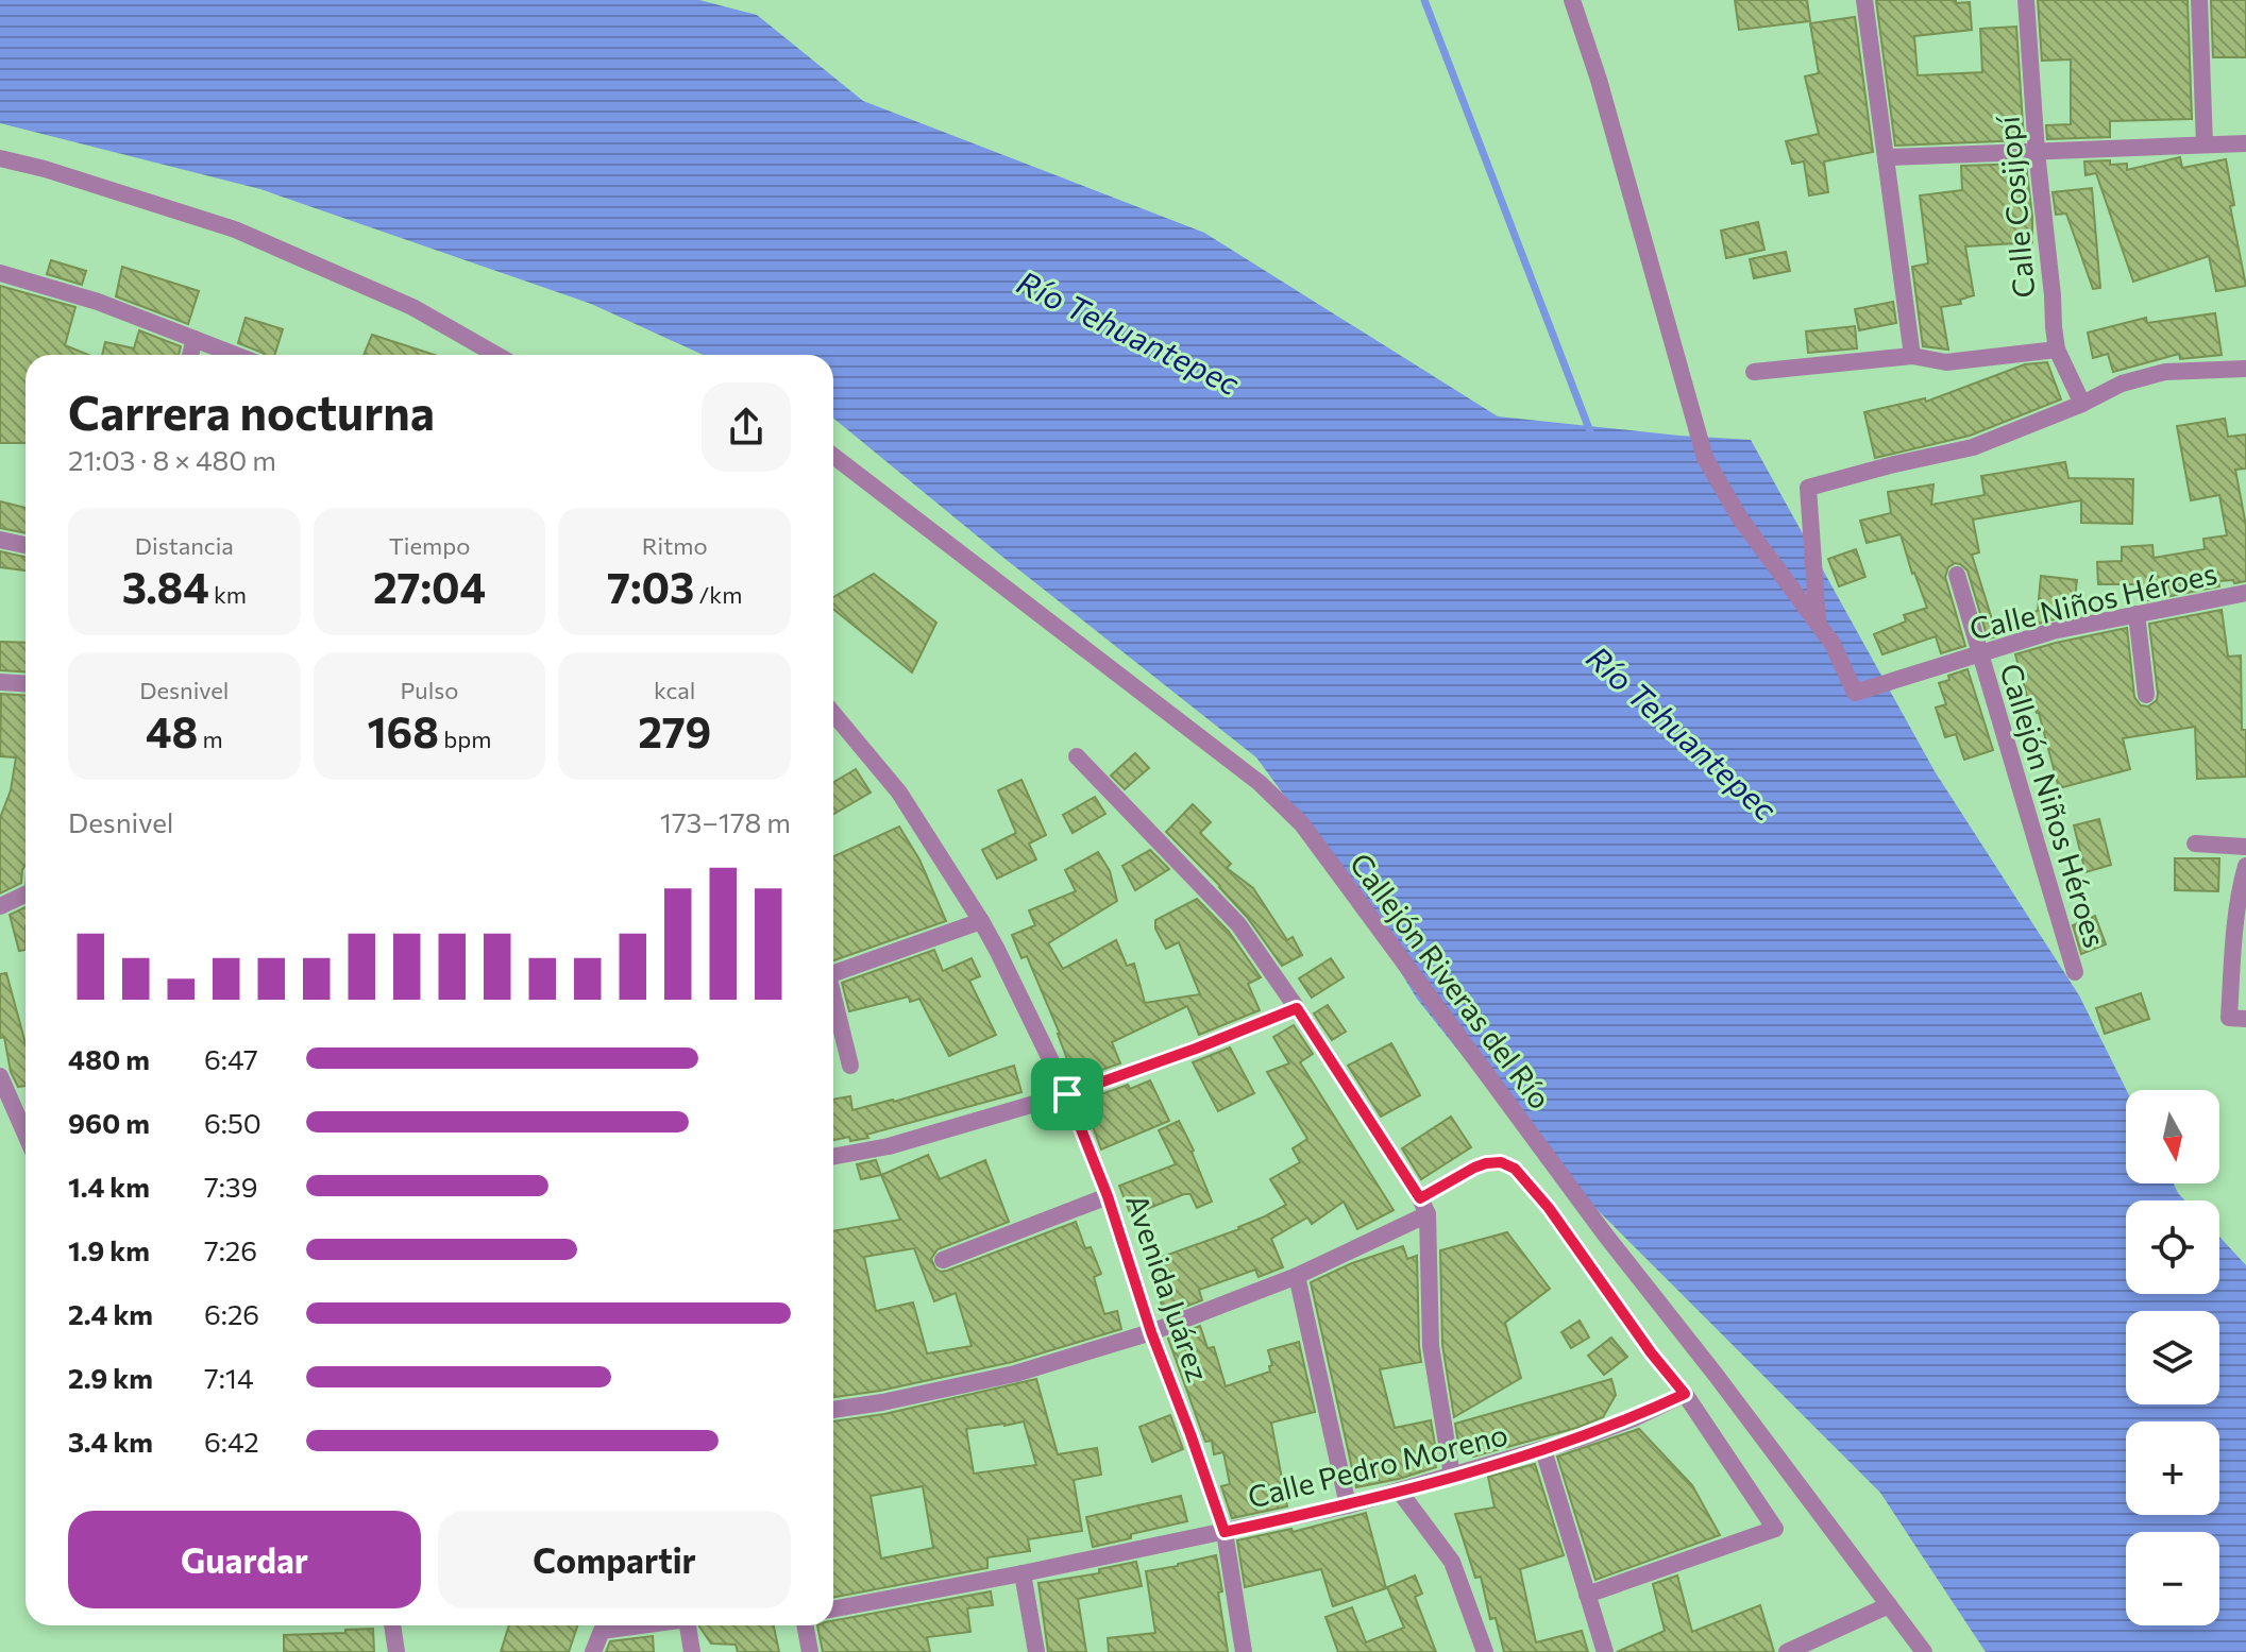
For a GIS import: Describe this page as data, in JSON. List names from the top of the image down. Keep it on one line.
{"streets":{"street":["Calle Cosijopí","Calle Niños Héroes","Callejón Niños Héroes","Callejón Riveras del Río","Avenida Juárez","Calle Pedro Moreno"]},"crossings":[["Calle Niños Héroes","Callejón Niños Héroes"],["Avenida Juárez","Calle Pedro Moreno"]],"water":["Río Tehuantepec"],"north":"bottom","page":{"heading":["Carrera nocturna","21:03 · 8 × 480 m"],"stats":[["Distancia","3.84 km"],["Tiempo","27:04"],["Ritmo","7:03 /km"],["Desnivel","48 m"],["Pulso","168 bpm"],["kcal","279"]],"chart":["Desnivel","173–178 m"],"list":[{"name":"480 m","note":"6:47"},{"name":"960 m","note":"6:50"},{"name":"1.4 km","note":"7:39"},{"name":"1.9 km","note":"7:26"},{"name":"2.4 km","note":"6:26"},{"name":"2.9 km","note":"7:14"},{"name":"3.4 km","note":"6:42"}],"map_buttons":["+","−"],"buttons":["Guardar","Compartir"]}}
